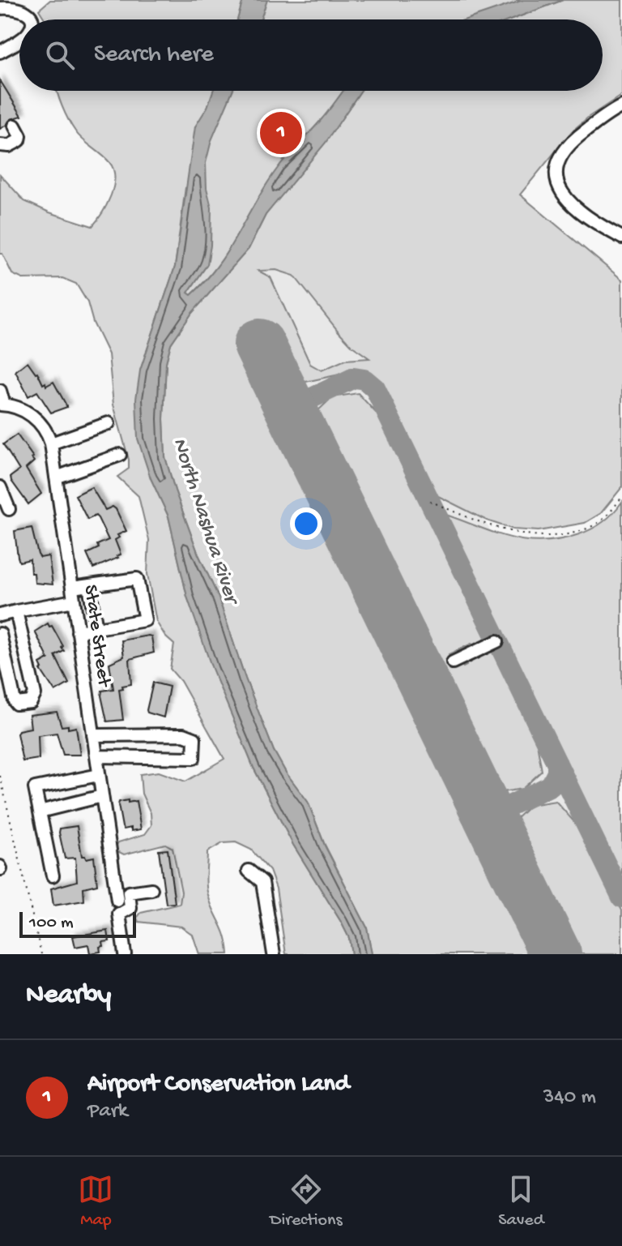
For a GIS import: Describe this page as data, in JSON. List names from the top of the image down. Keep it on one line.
{"streets":{"street":["State Street"]},"water":["North Nashua River"],"scale_bar":"100 m","page":{"search":"Search here","pins":"1","scale":"100 m","heading":"Nearby","list":[{"mark":"1","name":"Airport Conservation Land","note":"Park","value":"340 m"}],"nav":["Map","Directions","Saved"]}}
